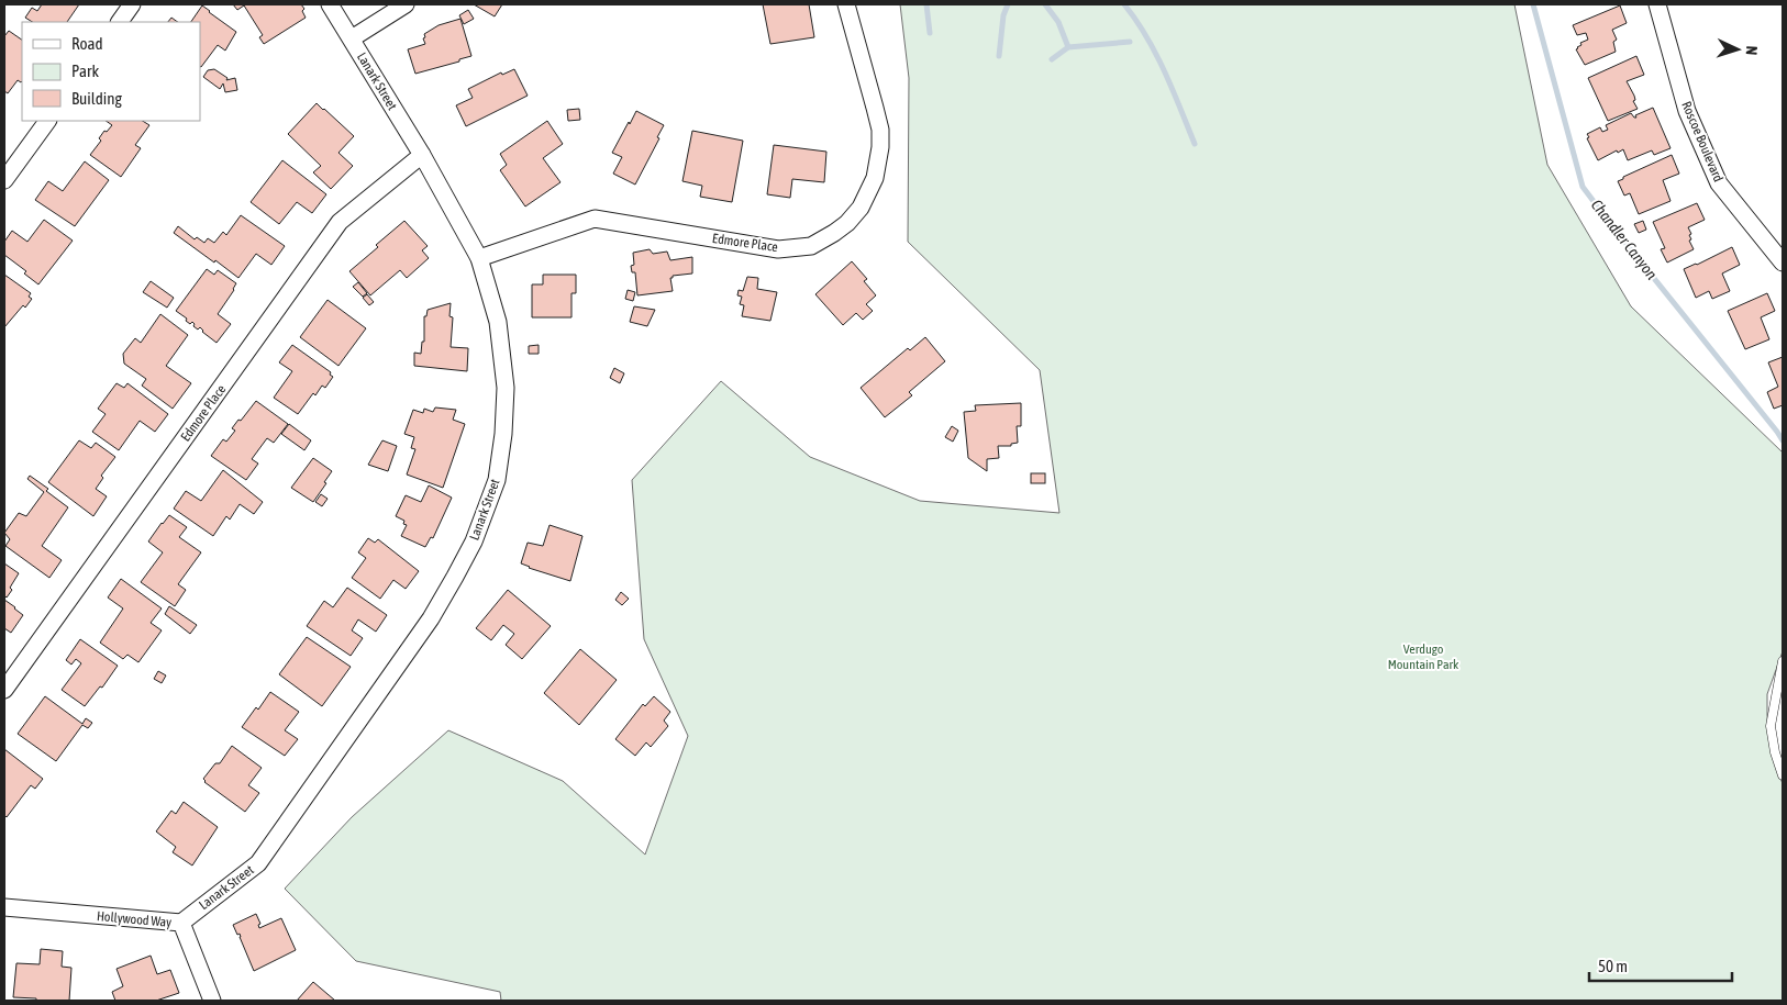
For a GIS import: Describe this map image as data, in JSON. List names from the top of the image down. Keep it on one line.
{"streets":{"street":["Lanark Street","Roscoe Boulevard","Edmore Place","Hollywood Way"]},"crossings":[["Lanark Street","Edmore Place"],["Lanark Street","Hollywood Way"]],"water":["Chandler Canyon"],"parks":["Verdugo Mountain Park"],"legend":["Road","Park","Building"],"scale_bar":"50 m","north":"right"}
